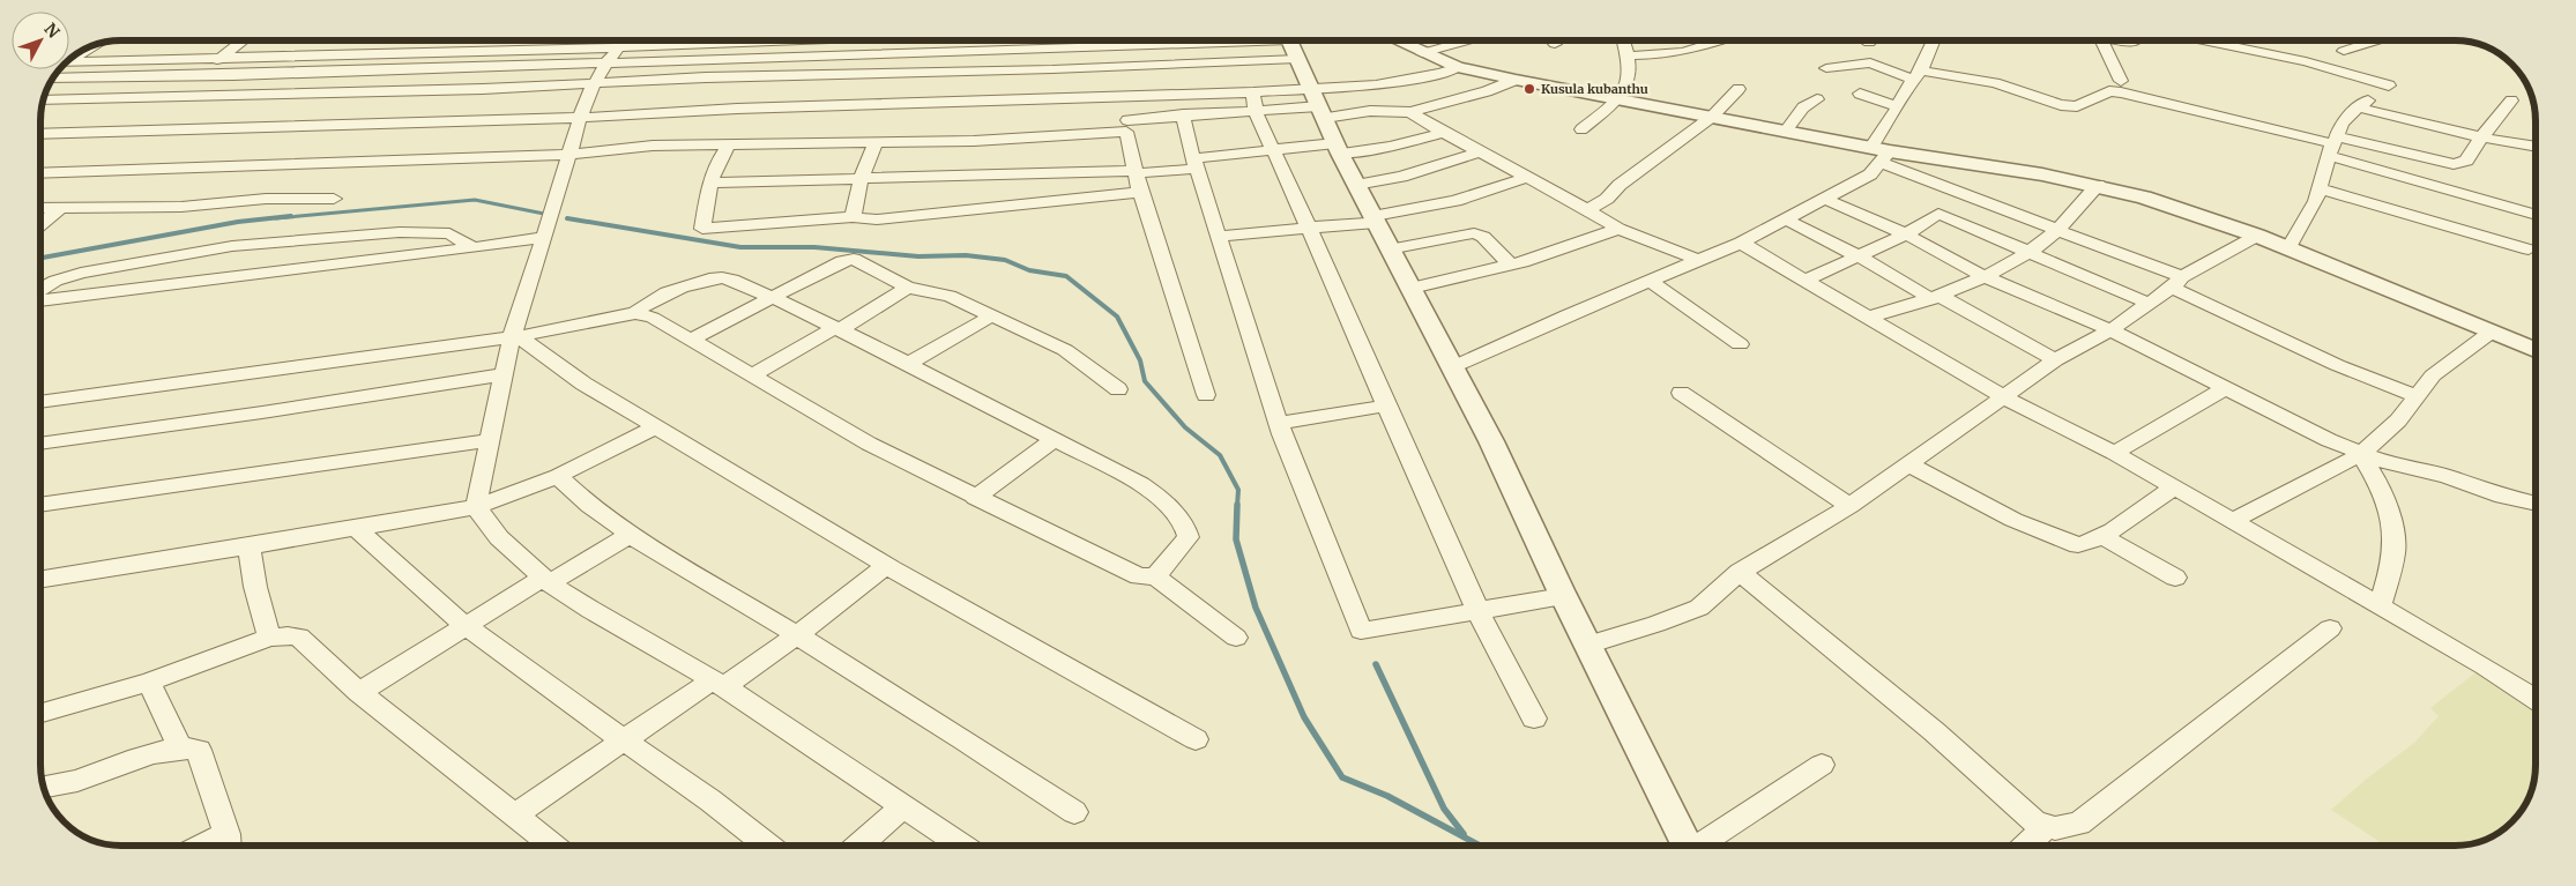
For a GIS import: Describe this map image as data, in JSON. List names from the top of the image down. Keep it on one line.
{"places":["Kusula kubanthu"],"north":"top right"}
